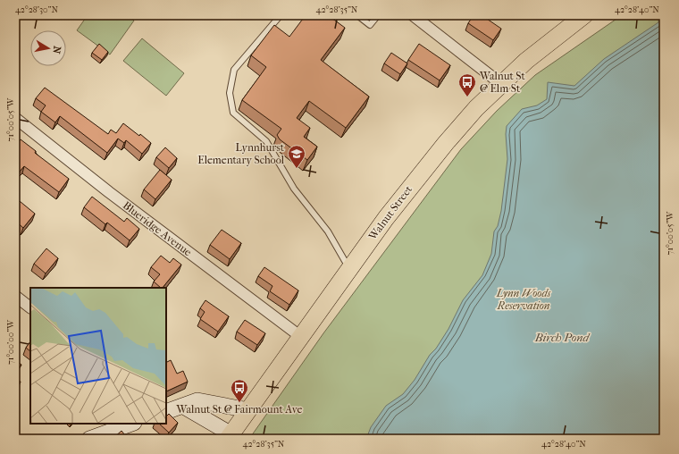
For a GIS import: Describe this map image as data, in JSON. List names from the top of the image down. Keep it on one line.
{"streets":{"main road":["Walnut Street"],"street":["Blueridge Avenue"]},"crossings":[["Walnut Street","Blueridge Avenue"]],"water":["Birch Pond"],"parks":["Lynn Woods Reservation"],"places":{"bus stop":["Walnut St @ Elm St","Walnut St @ Fairmount Ave"],"school or university":["Lynnhurst Elementary School"]},"north":"right","coordinates":["42°28'30\"N","42°28'35\"N","42°28'40\"N","71°00'05\"W","71°00'00\"W"]}
